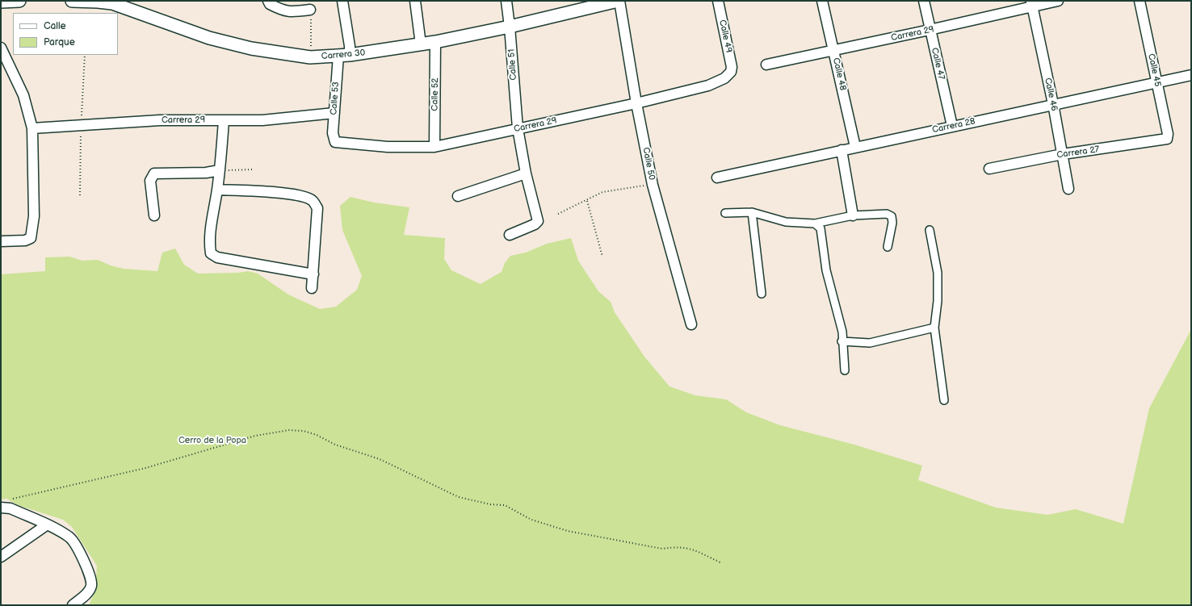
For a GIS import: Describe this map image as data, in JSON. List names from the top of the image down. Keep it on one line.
{"streets":{"street":["Carrera 29","Calle 49","Carrera 30","Calle 47","Calle 51","Calle 45","Calle 48","Calle 52","Calle 46","Calle 53","Carrera 28","Carrera 27","Calle 50"]},"crossings":[["Carrera 29","Calle 49"],["Carrera 29","Calle 47"],["Carrera 29","Calle 51"],["Carrera 29","Calle 48"],["Carrera 29","Calle 52"],["Carrera 29","Calle 46"],["Carrera 29","Calle 53"],["Carrera 29","Calle 50"],["Carrera 30","Calle 51"],["Carrera 30","Calle 52"],["Carrera 30","Calle 53"],["Carrera 30","Calle 50"],["Calle 47","Carrera 28"],["Calle 45","Carrera 28"],["Calle 45","Carrera 27"],["Calle 48","Carrera 28"],["Calle 46","Carrera 28"],["Calle 46","Carrera 27"]],"parks":["Cerro de la Popa"],"legend":["Calle","Parque"]}
